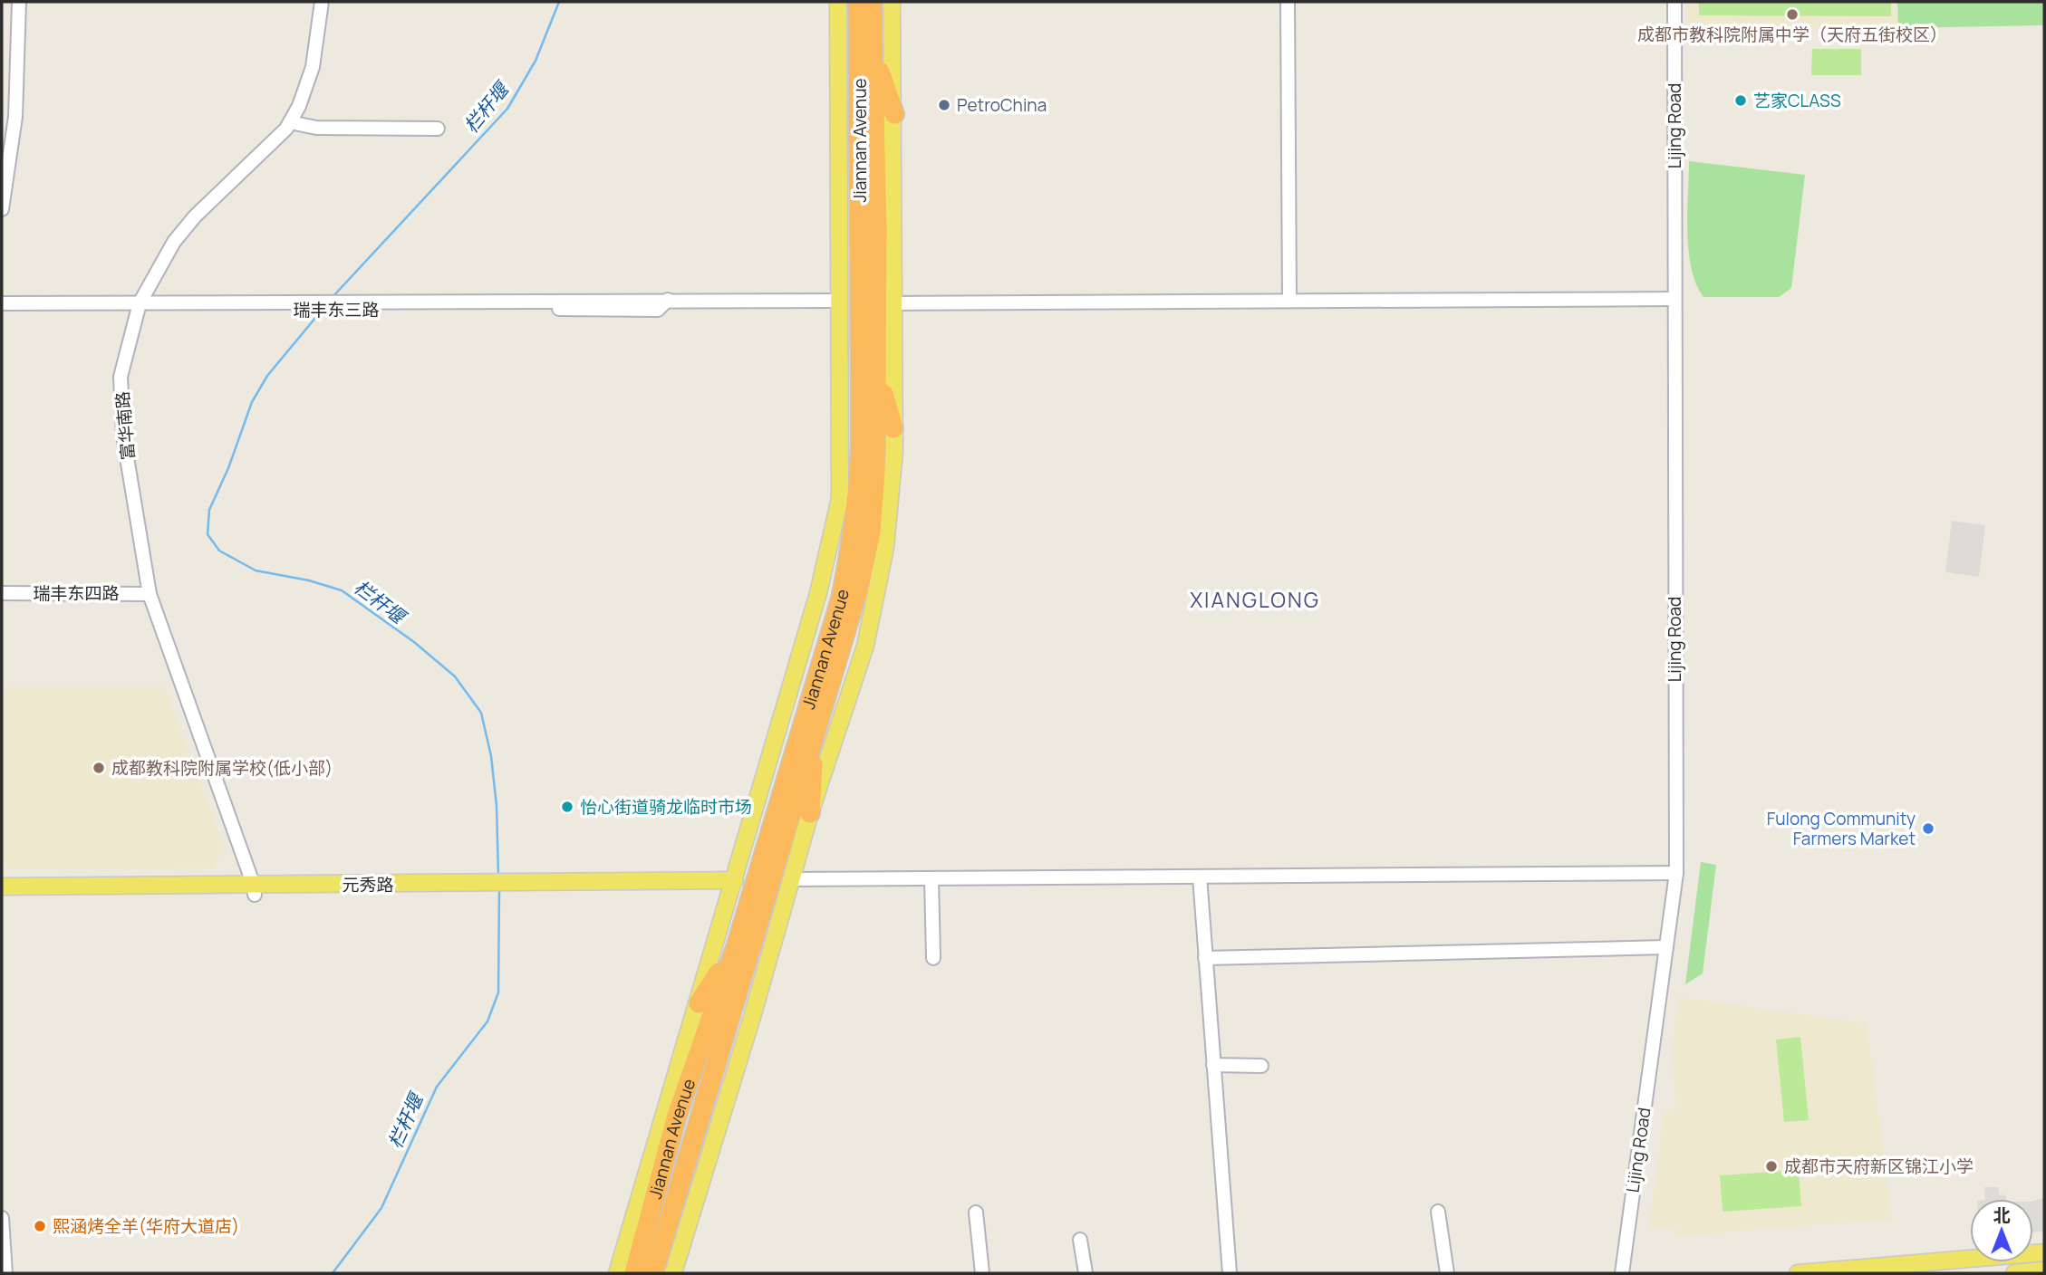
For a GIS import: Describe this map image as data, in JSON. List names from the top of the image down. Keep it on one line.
{"streets":{"highway":["Jiannan Avenue"],"main road":["元秀路"],"street":["Lijing Road","瑞丰东三路","富华南路","瑞丰东四路"]},"crossings":[["瑞丰东三路","富华南路"],["富华南路","瑞丰东四路"],["富华南路","元秀路"]],"districts":["XIANGLONG"],"water":["栏杆堰"],"places":["成都市教科院附属中学（天府五街校区）","艺家CLASS","PetroChina","成都教科院附属学校(低小部)","怡心街道骑龙临时市场","Fulong Community Farmers Market","成都市天府新区锦江小学","熙涵烤全羊(华府大道店)"],"north":"top"}
